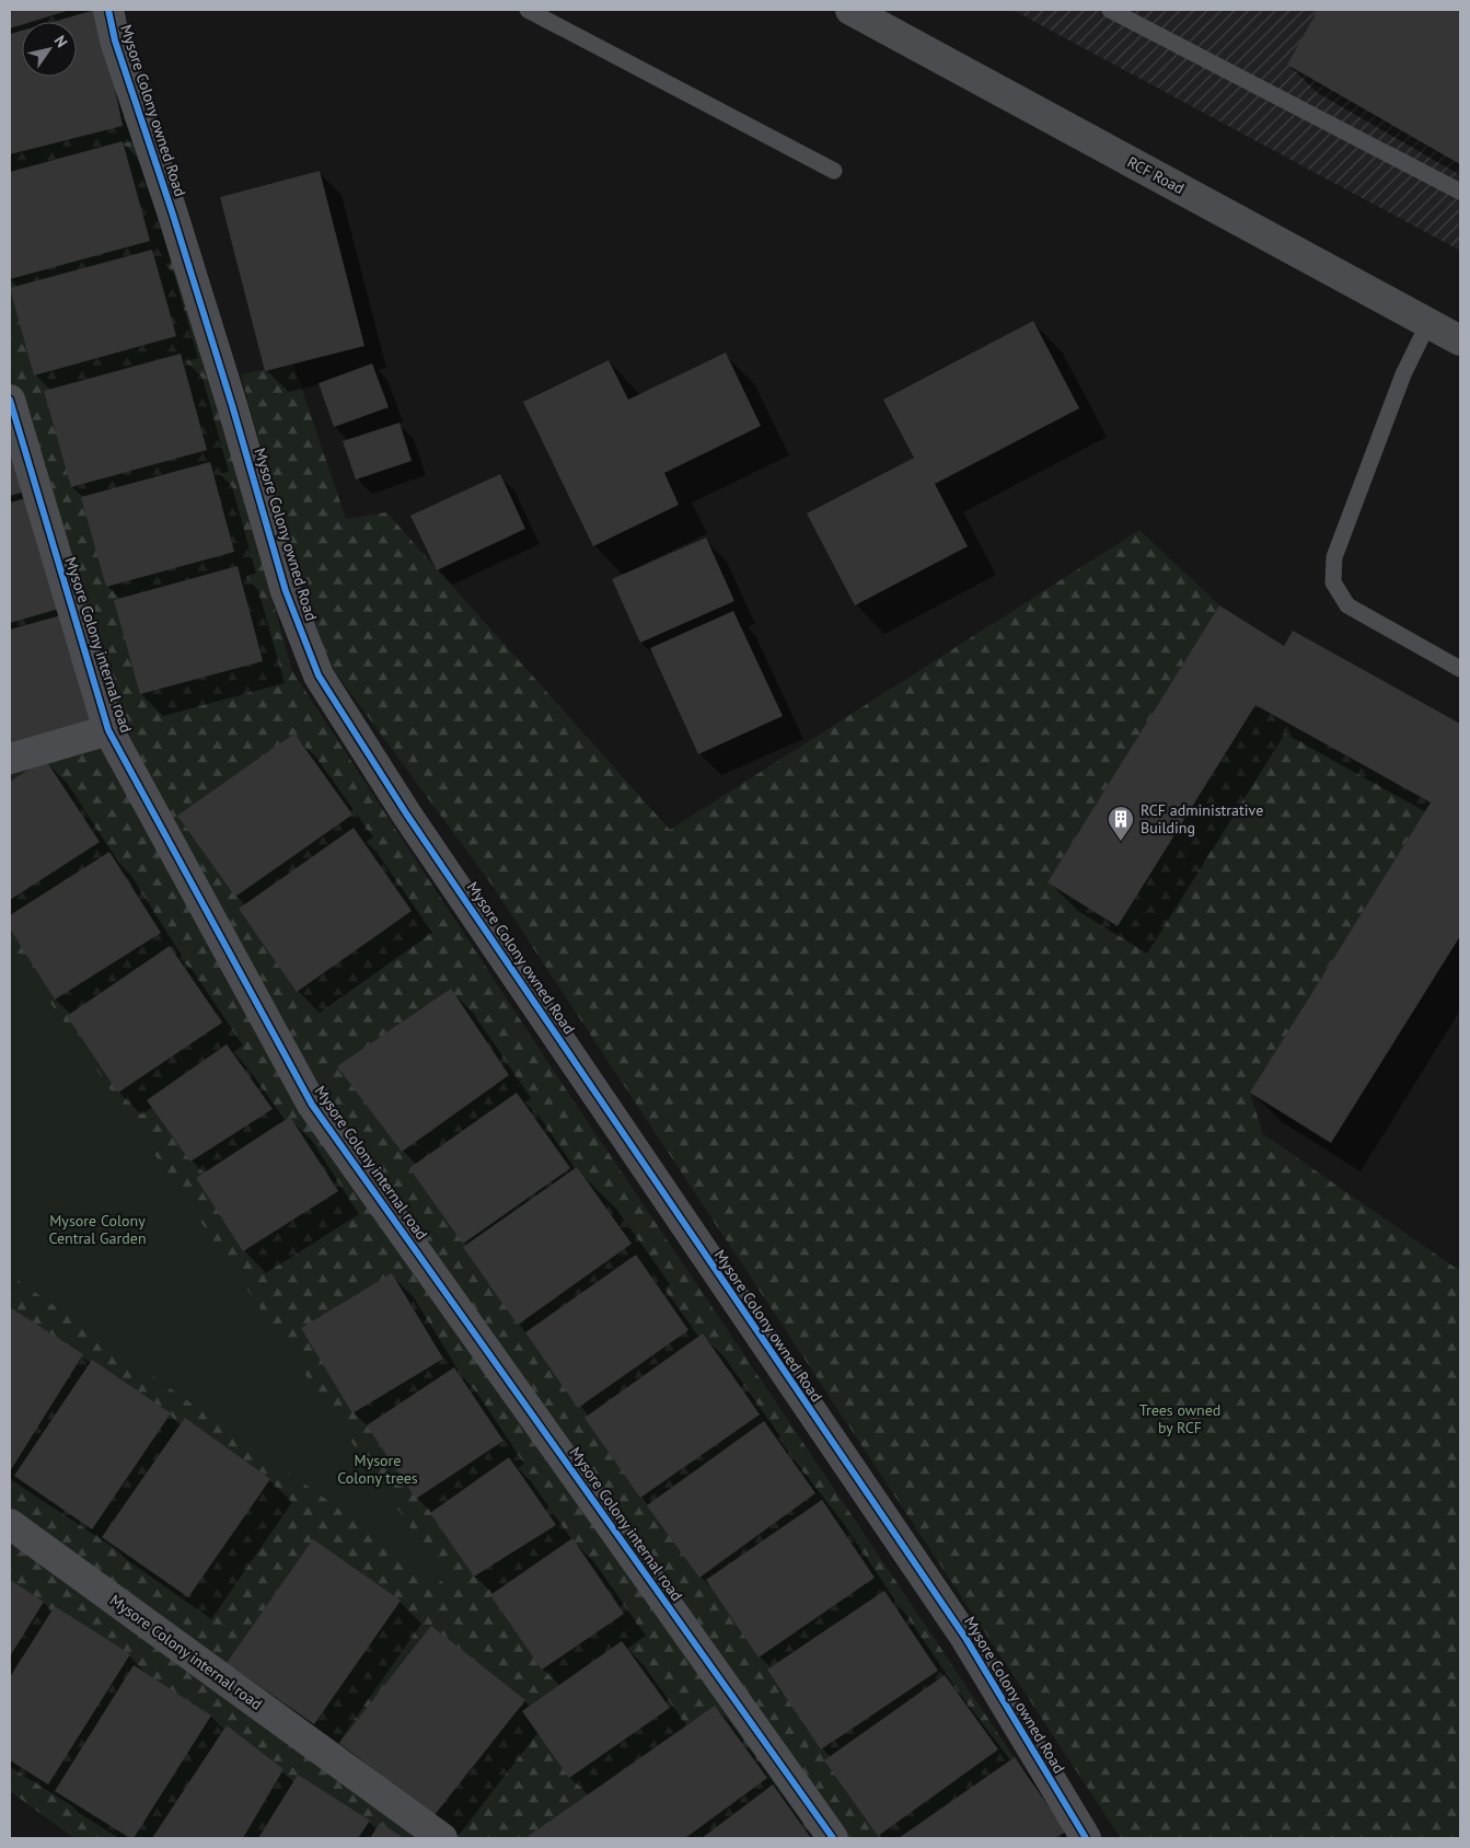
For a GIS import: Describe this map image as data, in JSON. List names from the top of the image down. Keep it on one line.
{"streets":{"street":["Mysore Colony owned Road","RCF Road","Mysore Colony internal road"]},"parks":["Mysore Colony Central Garden","Trees owned by RCF","Mysore Colony trees"],"places":{"building":["RCF administrative Building"]},"north":"top right"}
